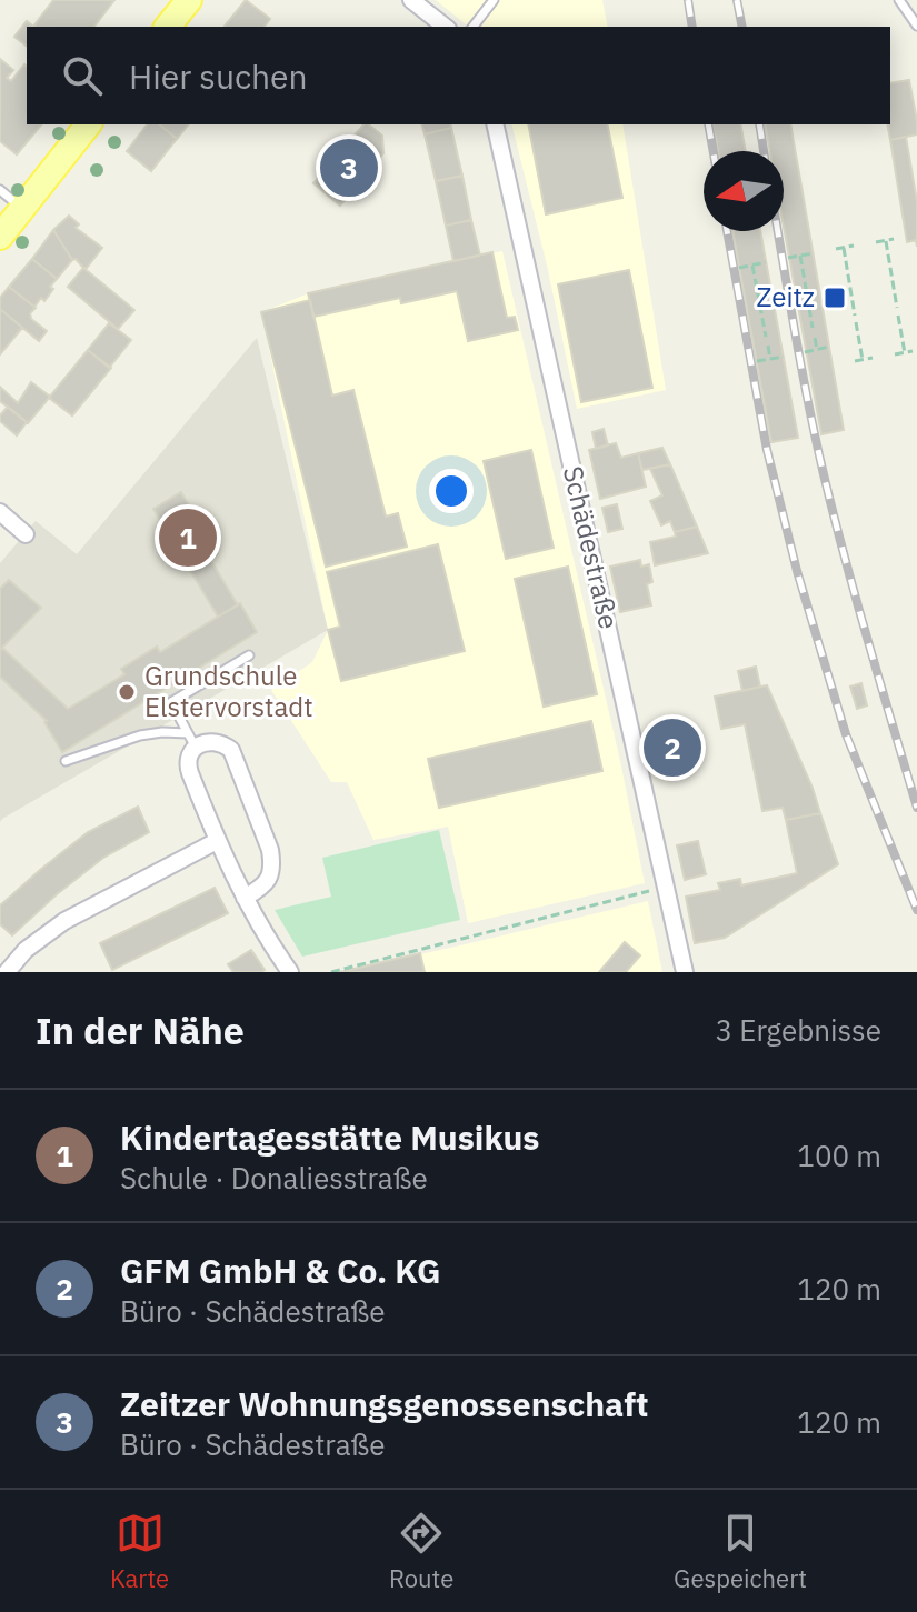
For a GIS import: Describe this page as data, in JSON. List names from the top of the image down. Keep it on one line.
{"streets":{"street":["Schädestraße"]},"places":{"transit":["Zeitz"],"other":["Grundschule Elstervorstadt"]},"north":"left","page":{"search":"Hier suchen","pins":["3","1","2"],"heading":["In der Nähe","3 Ergebnisse"],"list":[{"mark":"1","name":"Kindertagesstätte Musikus","note":"Schule · Donaliesstraße","value":"100 m"},{"mark":"2","name":"GFM GmbH & Co. KG","note":"Büro · Schädestraße","value":"120 m"},{"mark":"3","name":"Zeitzer Wohnungsgenossenschaft","note":"Büro · Schädestraße","value":"120 m"}],"nav":["Karte","Route","Gespeichert"]}}
